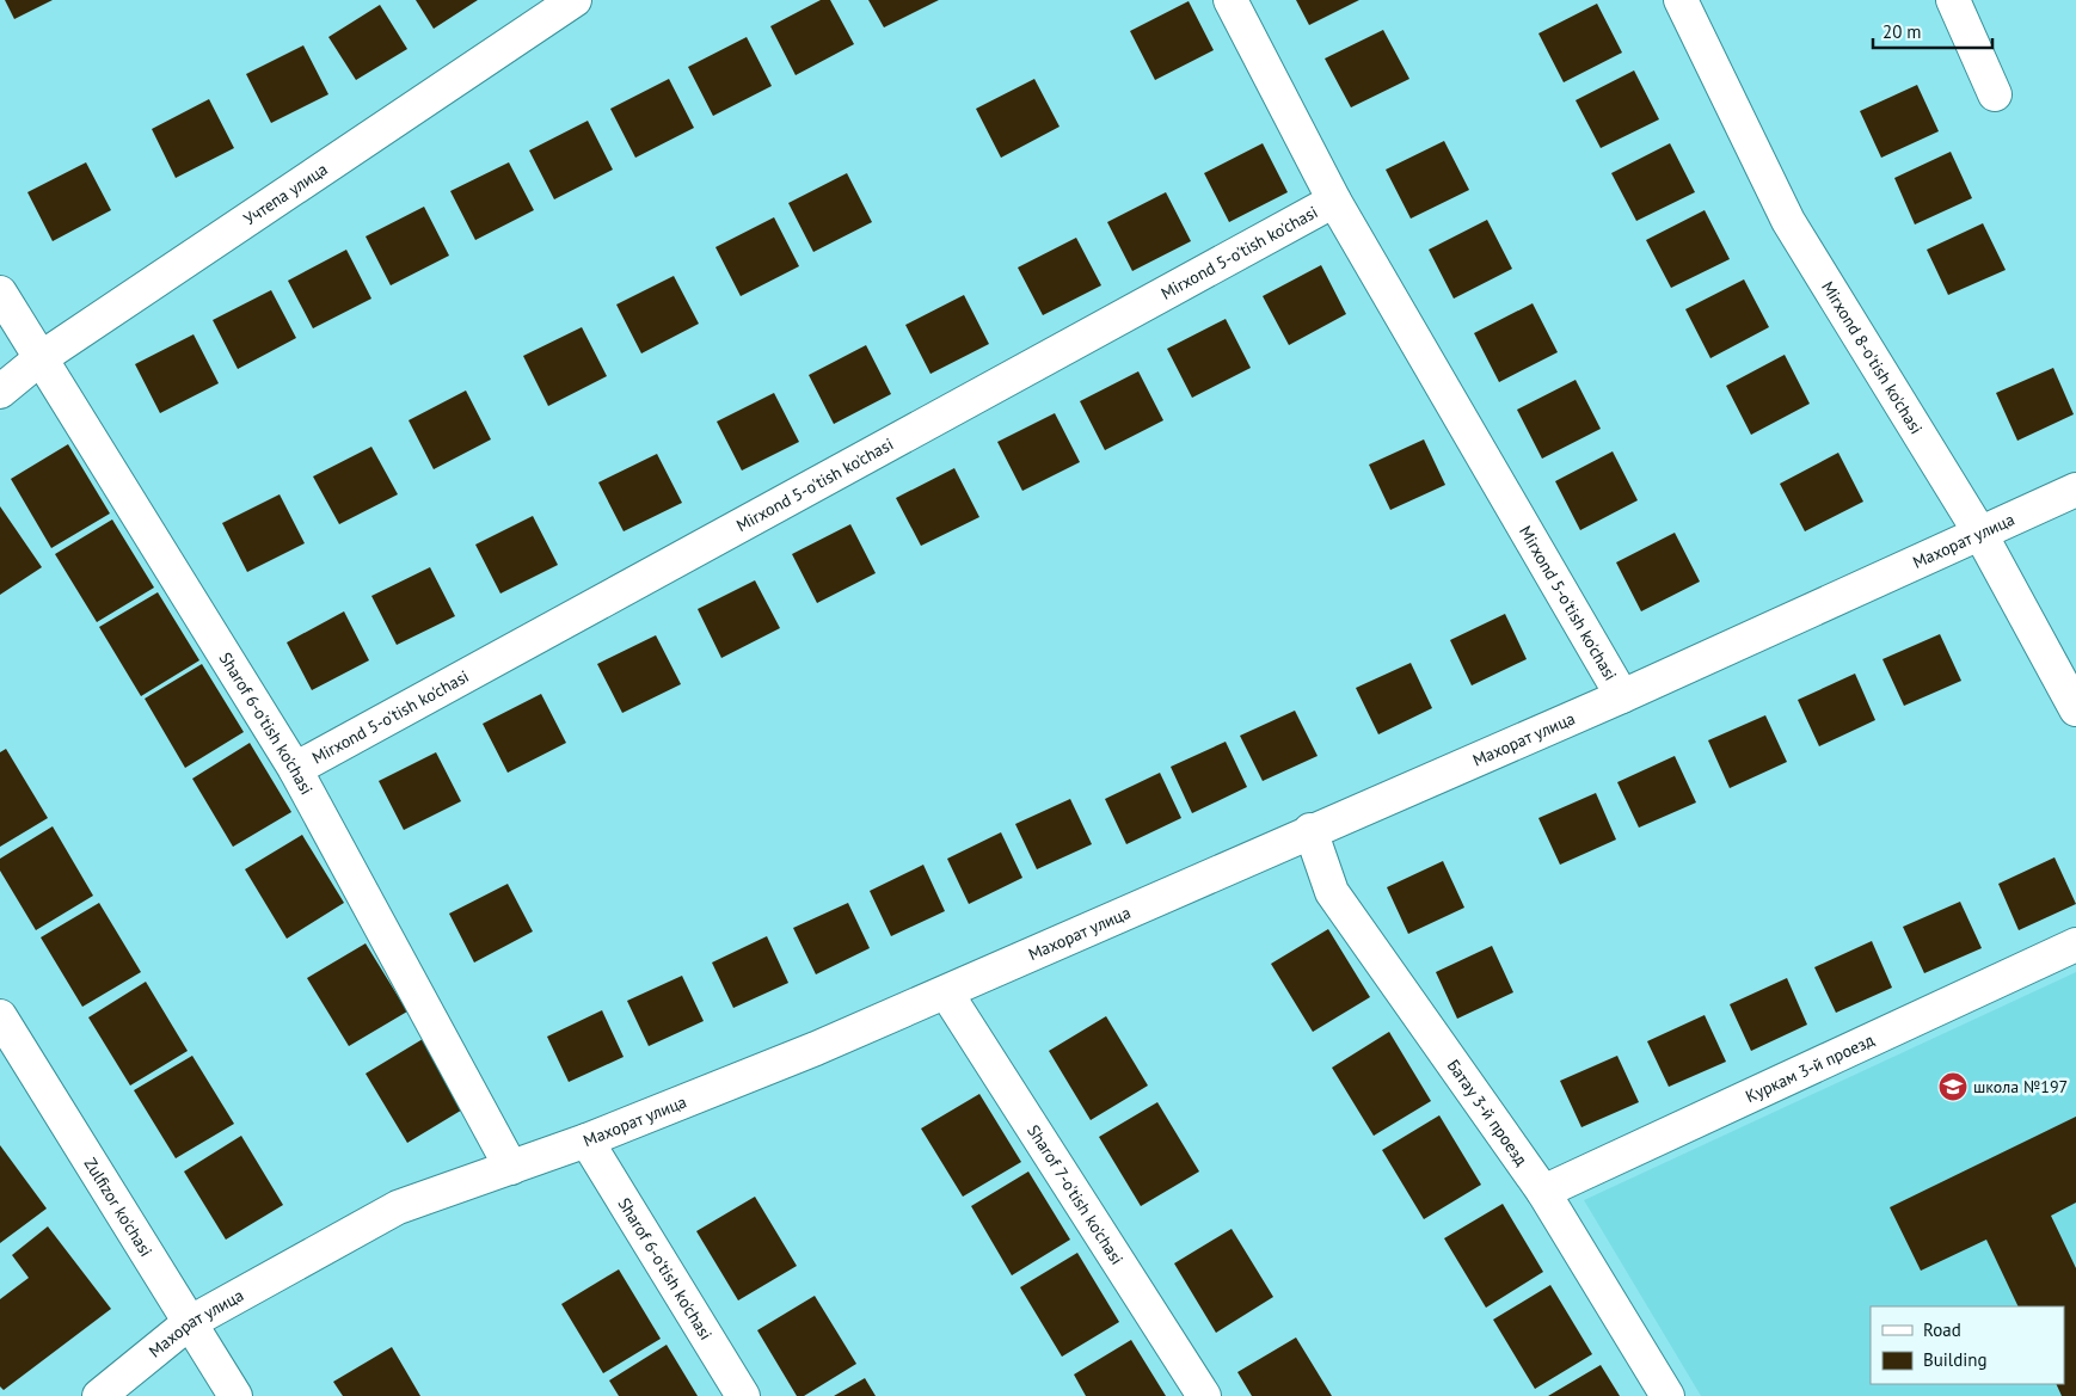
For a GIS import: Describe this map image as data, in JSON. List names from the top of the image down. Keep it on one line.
{"streets":{"street":["Учтепа улица","Mirxond 5-o'tish ko'chasi","Mirxond 8-o'tish ko'chasi","Махорат улица","Sharof 6-o'tish ko'chasi","Куркам 3-й проезд","Батау 3-й проезд","Sharof 7-o'tish ko'chasi","Zulfizor ko'chasi"]},"crossings":[["Учтепа улица","Sharof 6-o'tish ko'chasi"],["Mirxond 5-o'tish ko'chasi","Махорат улица"],["Mirxond 5-o'tish ko'chasi","Sharof 6-o'tish ko'chasi"],["Mirxond 8-o'tish ko'chasi","Махорат улица"],["Махорат улица","Sharof 6-o'tish ko'chasi"],["Махорат улица","Батау 3-й проезд"],["Махорат улица","Sharof 7-o'tish ko'chasi"],["Махорат улица","Zulfizor ko'chasi"],["Куркам 3-й проезд","Батау 3-й проезд"]],"places":{"school or university":["школа №197"]},"legend":["Road","Building"],"scale_bar":"20 m"}
